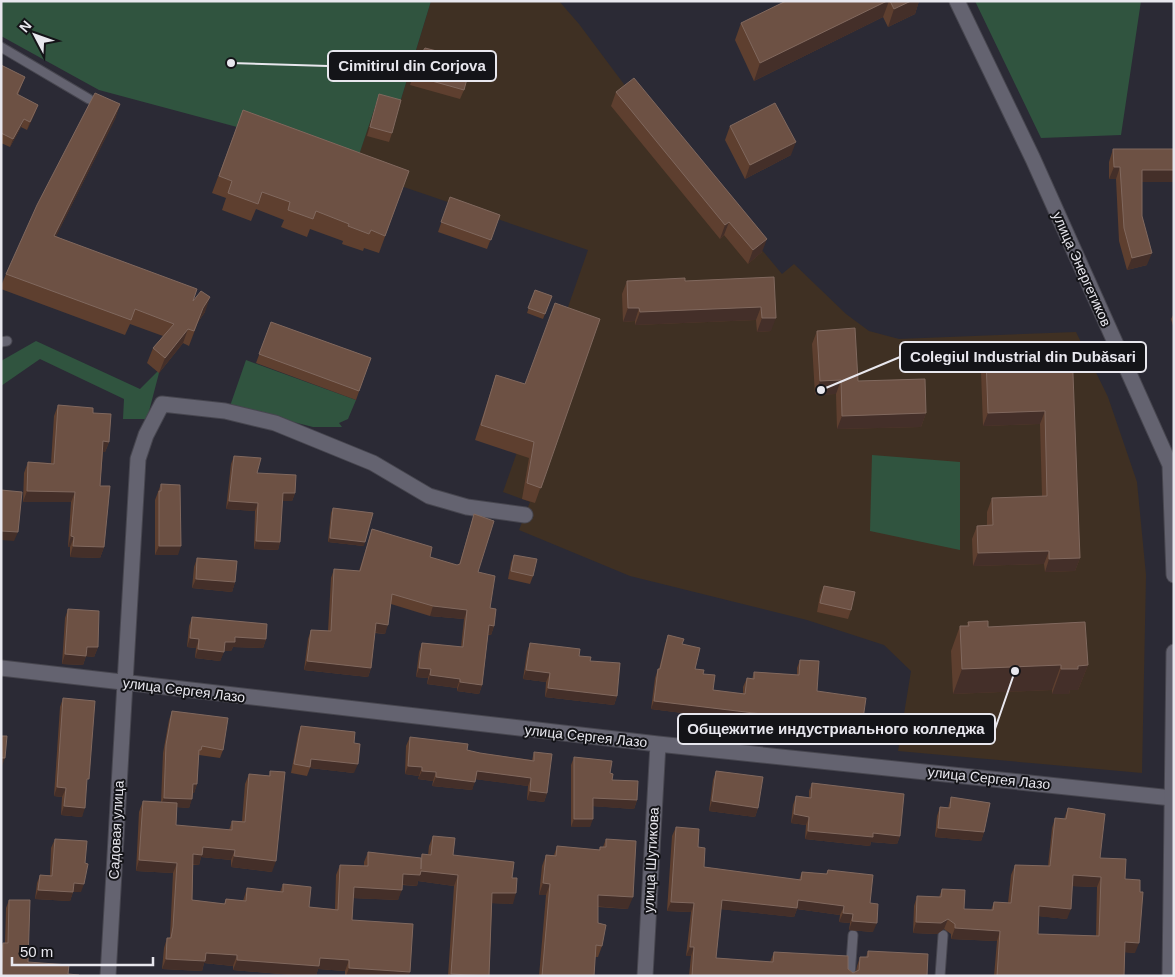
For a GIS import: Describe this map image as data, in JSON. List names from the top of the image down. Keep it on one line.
{"streets":{"street":["улица Энергетиков","улица Сергея Лазо","Садовая улица","улица Шутикова"]},"crossings":[["улица Сергея Лазо","Садовая улица"],["улица Сергея Лазо","улица Шутикова"]],"places":["Cimitirul din Corjova","Colegiul Industrial din Dubăsari","Общежитие индустриального колледжа"],"scale_bar":"50 m","north":"top left"}
